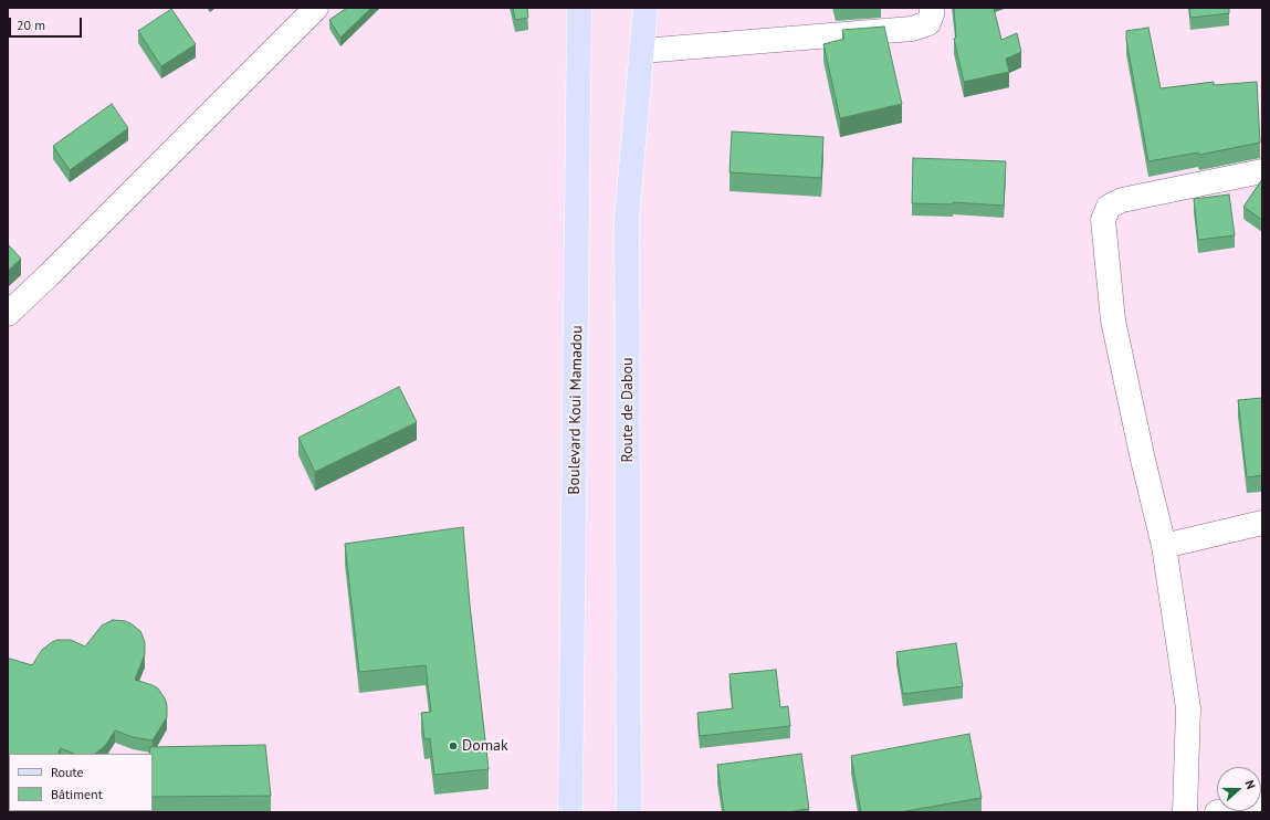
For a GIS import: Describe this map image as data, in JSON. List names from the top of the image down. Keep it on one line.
{"streets":{"main road":["Boulevard Koui Mamadou","Route de Dabou"]},"places":["Domak"],"legend":["Route","Bâtiment"],"scale_bar":"20 m","north":"right"}
